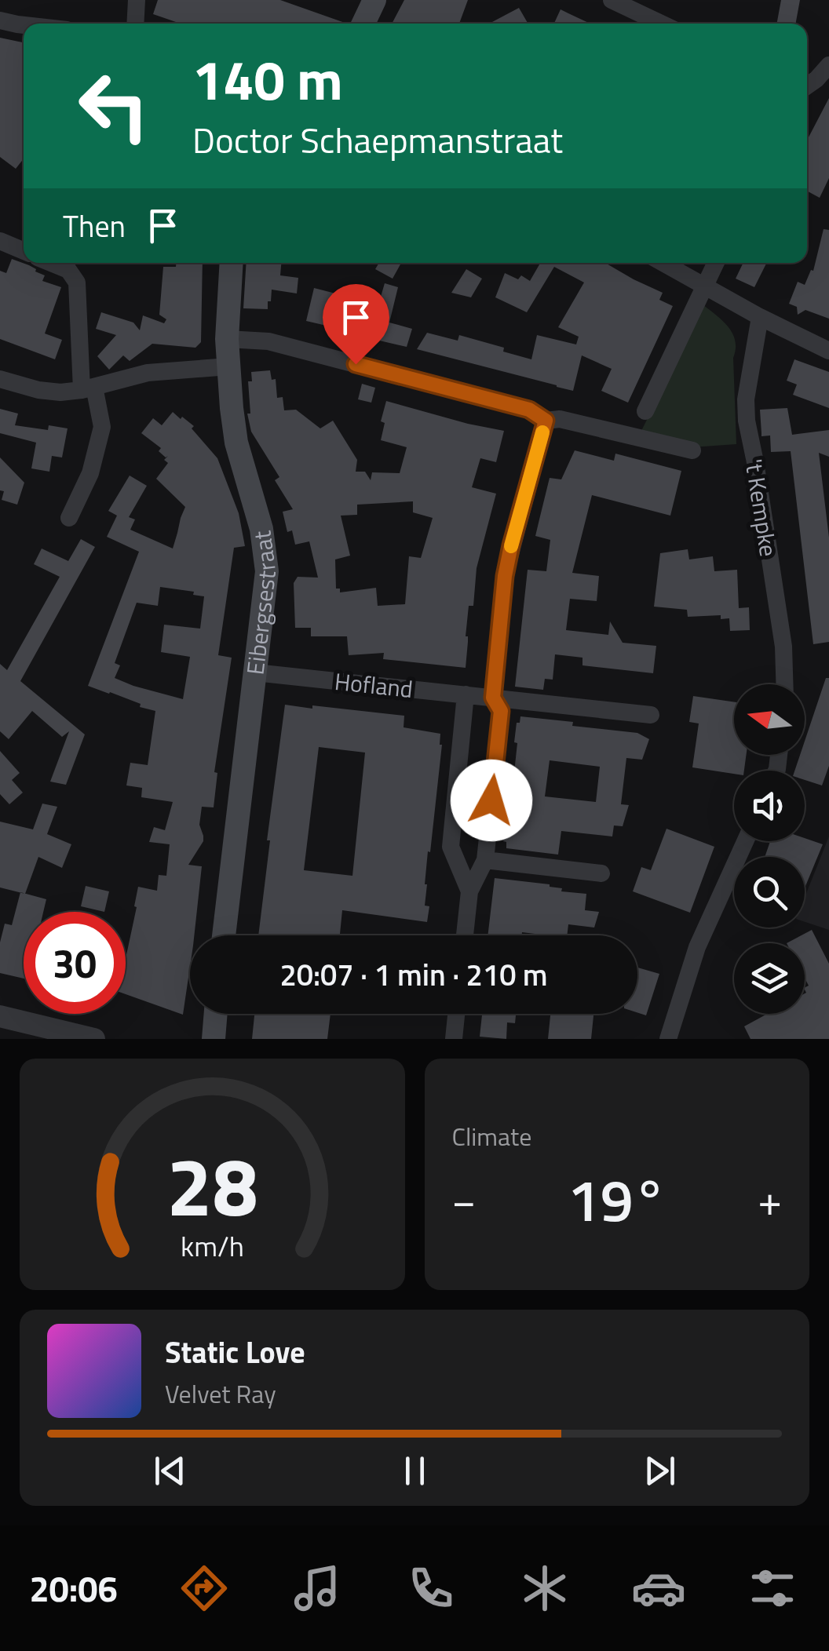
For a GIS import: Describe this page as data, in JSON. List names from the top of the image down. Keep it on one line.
{"streets":{"main road":["Eibergsestraat"],"street":["'t Kempke","Hofland"]},"crossings":[["Eibergsestraat","Hofland"]],"north":"left","page":{"turn":["140 m","Doctor Schaepmanstraat"],"then":"Then","limit":"30","trip":"20:07 · 1 min · 210 m","tile":"Climate","heat":["−","19°","+"],"song":["Static Love","Velvet Ray"],"tabs":"20:06","gauge":["28","km/h"]}}
